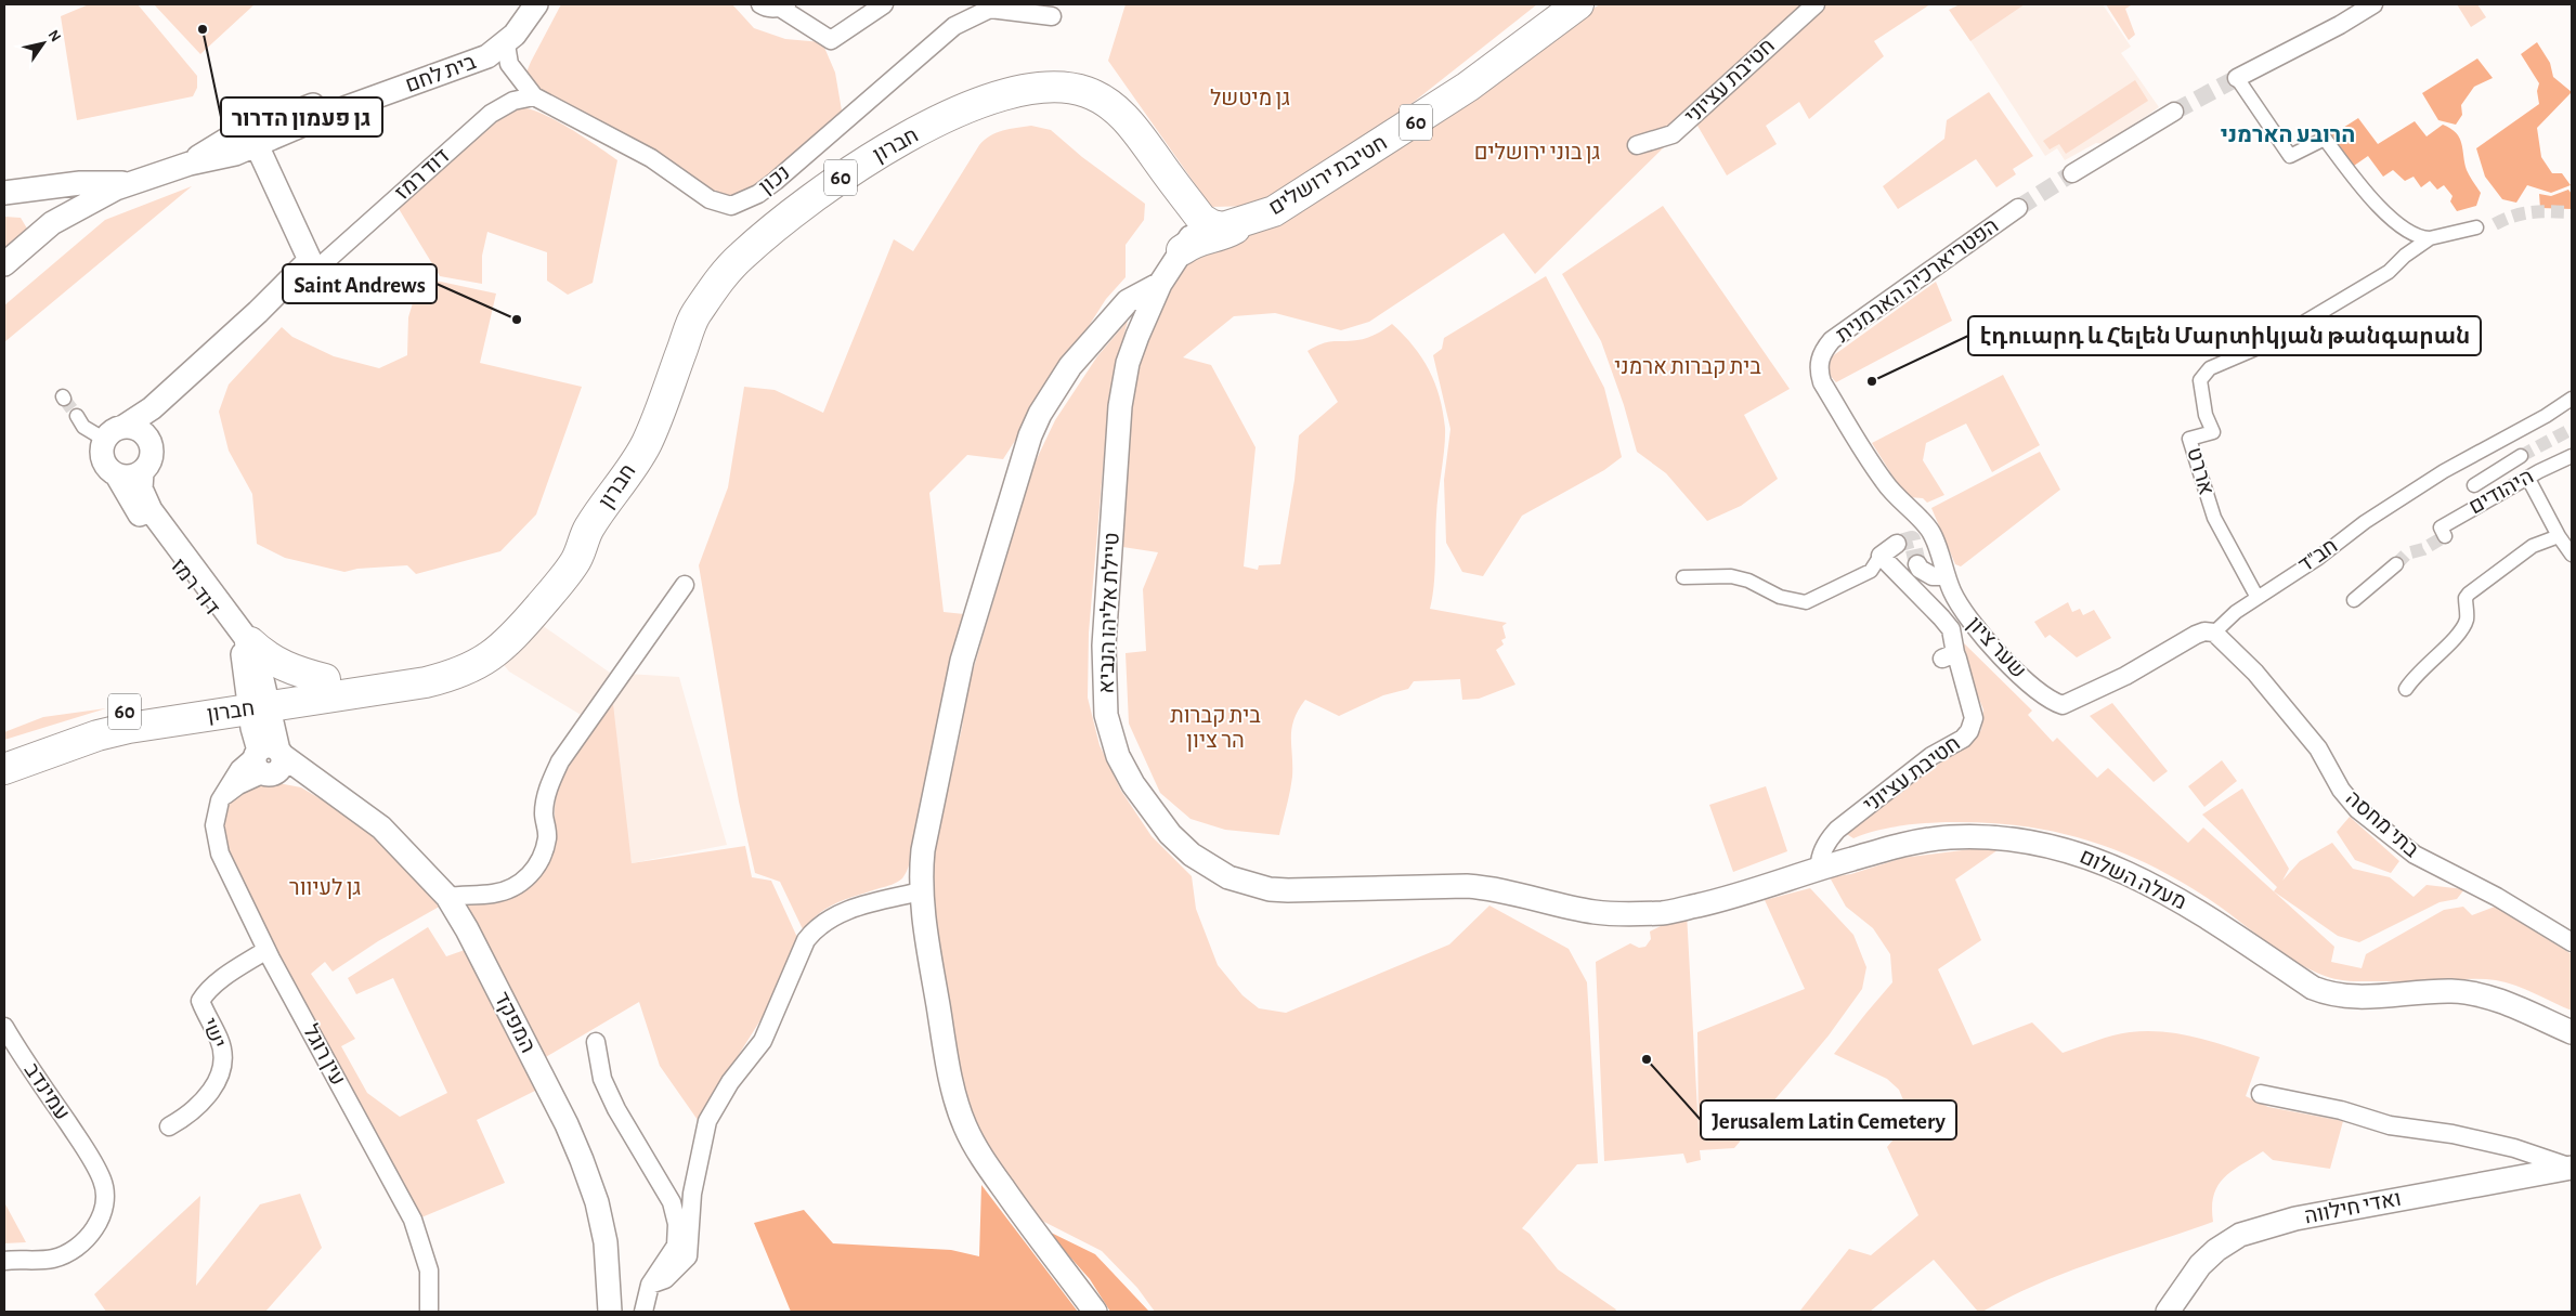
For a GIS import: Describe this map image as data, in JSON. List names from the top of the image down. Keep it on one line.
{"streets":{"highway":["60","חברון","חטיבת ירושלים"],"street":["בית לחם","חטיבת עציוני","דוד רמז","נכון","הפטריארכיה הארמנית","אררט","היהודים","חב\"ד","טיילת אליהו הנביא","שער ציון","בתי מחסה","מעלה השלום","המפקד","ישי","עין רוגל","עמינדב","ואדי חילווה"]},"crossings":[["בית לחם","נכון"],["חטיבת עציוני","מעלה השלום"],["חברון","דוד רמז"],["חברון","חטיבת ירושלים"],["דוד רמז","נכון"],["הפטריארכיה הארמנית","שער ציון"],["אררט","חב\"ד"],["חב\"ד","שער ציון"],["חב\"ד","בתי מחסה"],["טיילת אליהו הנביא","מעלה השלום"],["המפקד","עין רוגל"],["ישי","עין רוגל"]],"districts":["הרובע הארמני"],"parks":["גן מיטשל","גן בוני ירושלים","בית קברות ארמני","בית קברות הר ציון","גן לעיוור"],"places":["גן פעמון הדרור","Saint Andrews","էդուարդ և Հելեն Մարտիկյան թանգարան","Jerusalem Latin Cemetery"],"north":"top right"}
